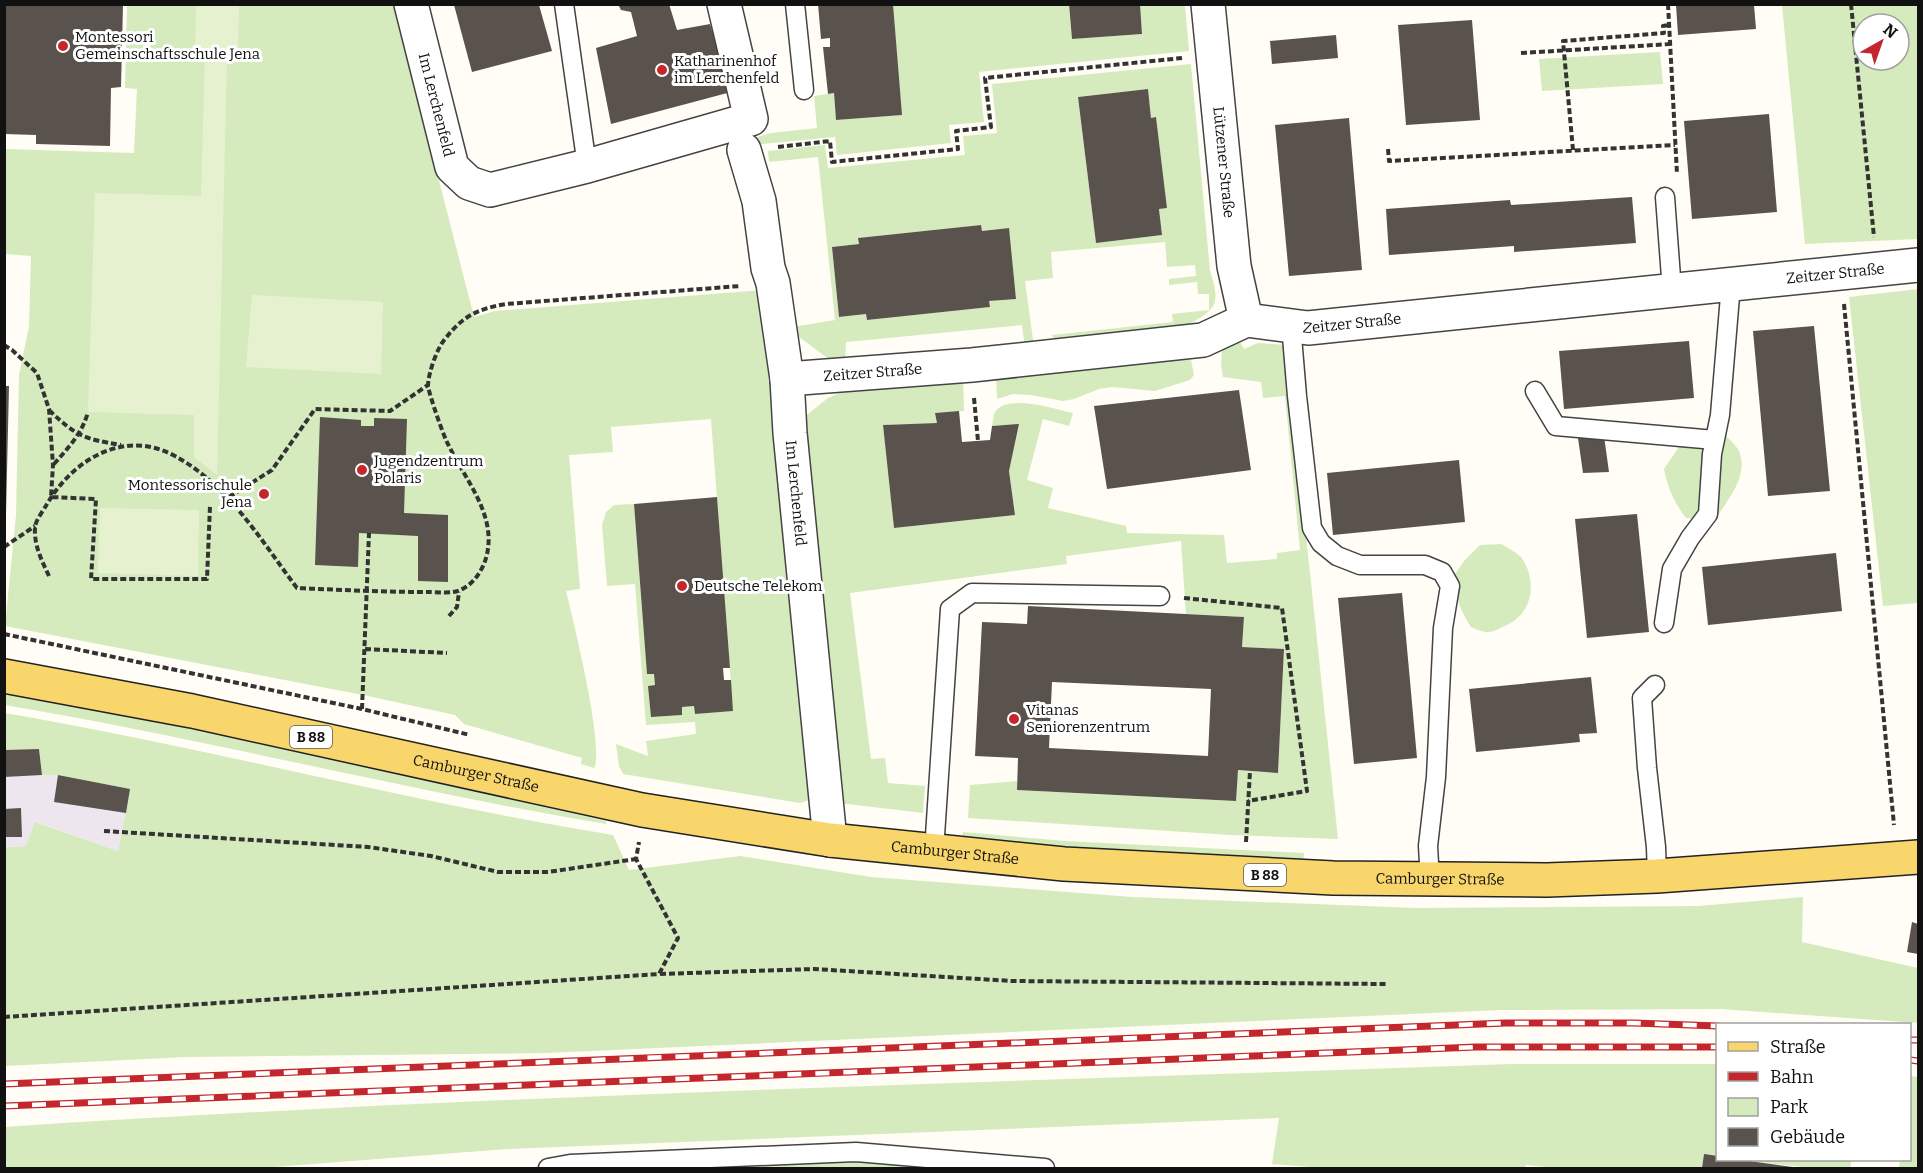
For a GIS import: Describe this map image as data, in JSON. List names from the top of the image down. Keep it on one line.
{"streets":{"main road":["B 88","Camburger Straße"],"street":["Im Lerchenfeld","Lützener Straße","Zeitzer Straße"]},"crossings":[["Im Lerchenfeld","Zeitzer Straße"],["Im Lerchenfeld","Camburger Straße"],["Lützener Straße","Zeitzer Straße"]],"places":["Montessori Gemeinschaftsschule Jena","Katharinenhof im Lerchenfeld","Jugendzentrum Polaris","Montessorischule Jena","Deutsche Telekom","Vitanas Seniorenzentrum"],"legend":["Straße","Bahn","Park","Gebäude"],"north":"top right"}
